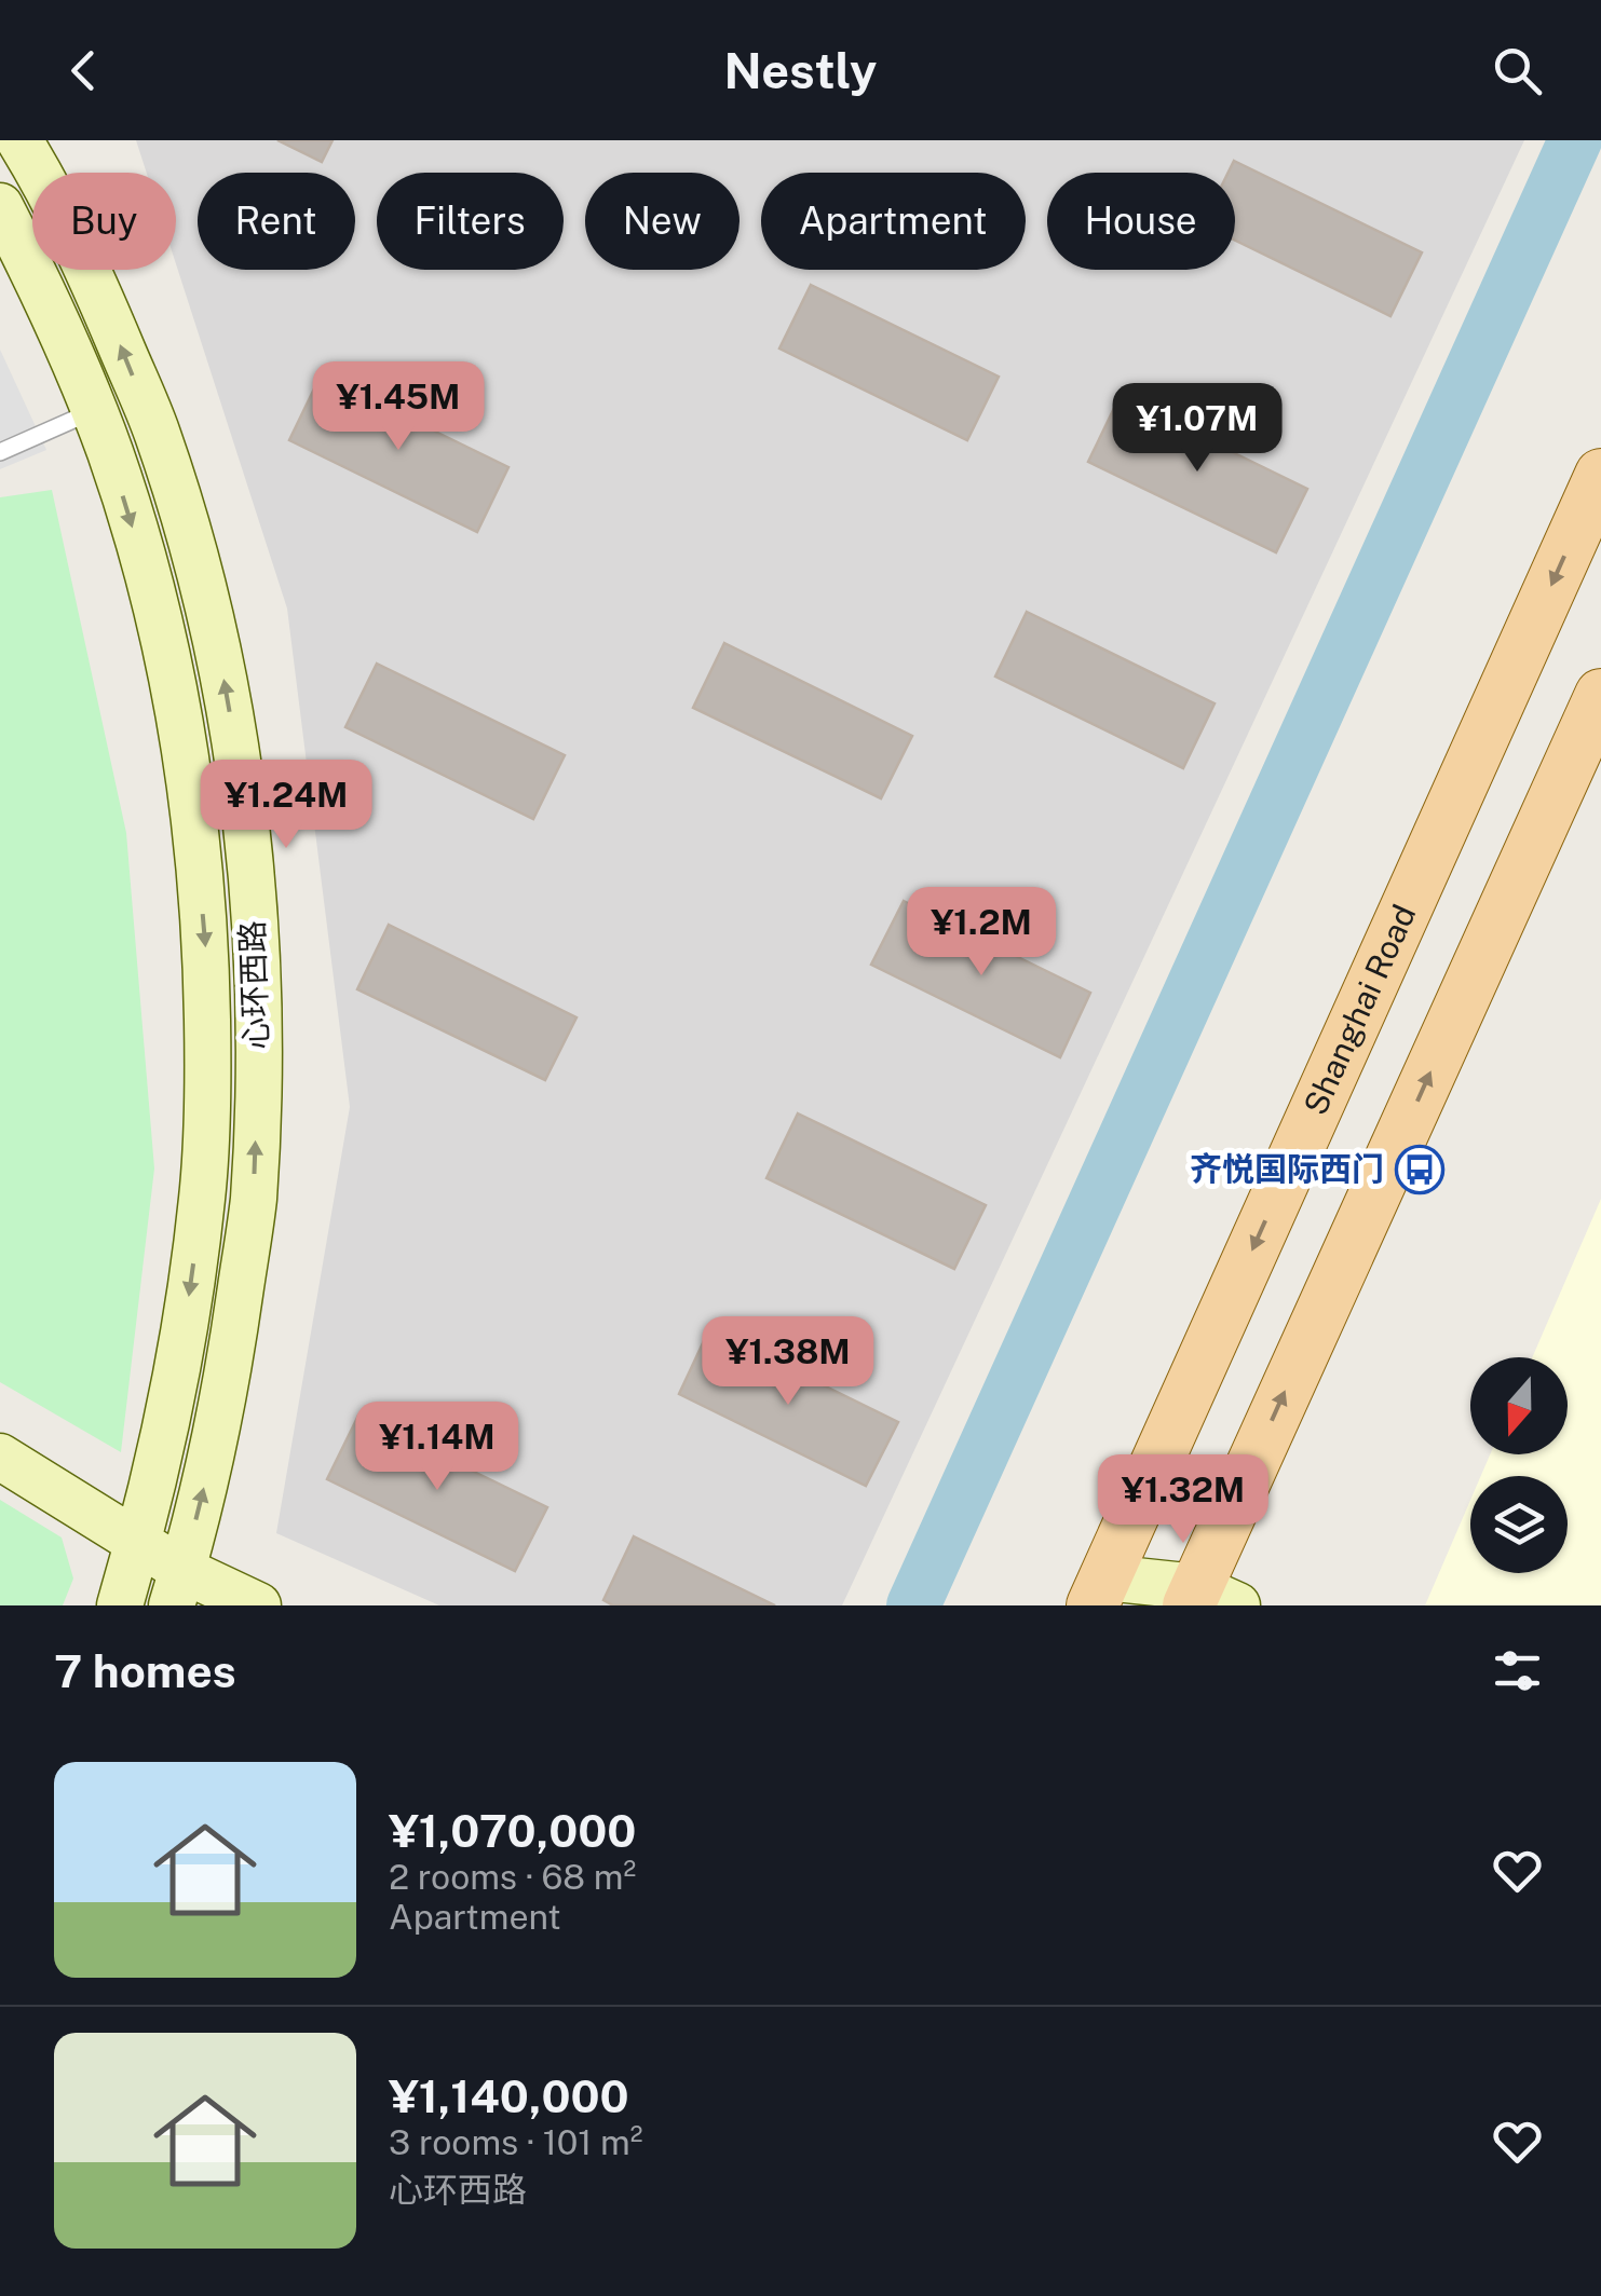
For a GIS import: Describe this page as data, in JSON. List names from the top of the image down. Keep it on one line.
{"streets":{"main road":["心环西路","Shanghai Road"]},"places":{"bus stop":["齐悦国际西门"]},"north":"bottom","page":{"header":"Nestly","chip":["Buy","Rent","Filters","New","Apartment","House"],"price":["¥1.45M","¥1.07M","¥1.24M","¥1.2M","¥1.38M","¥1.14M","¥1.32M"],"heading":"7 homes","list":[{"name":"¥1,070,000","note":"2 rooms · 68 m² · Apartment"},{"name":"¥1,140,000","note":"3 rooms · 101 m² · 心环西路"}]}}
